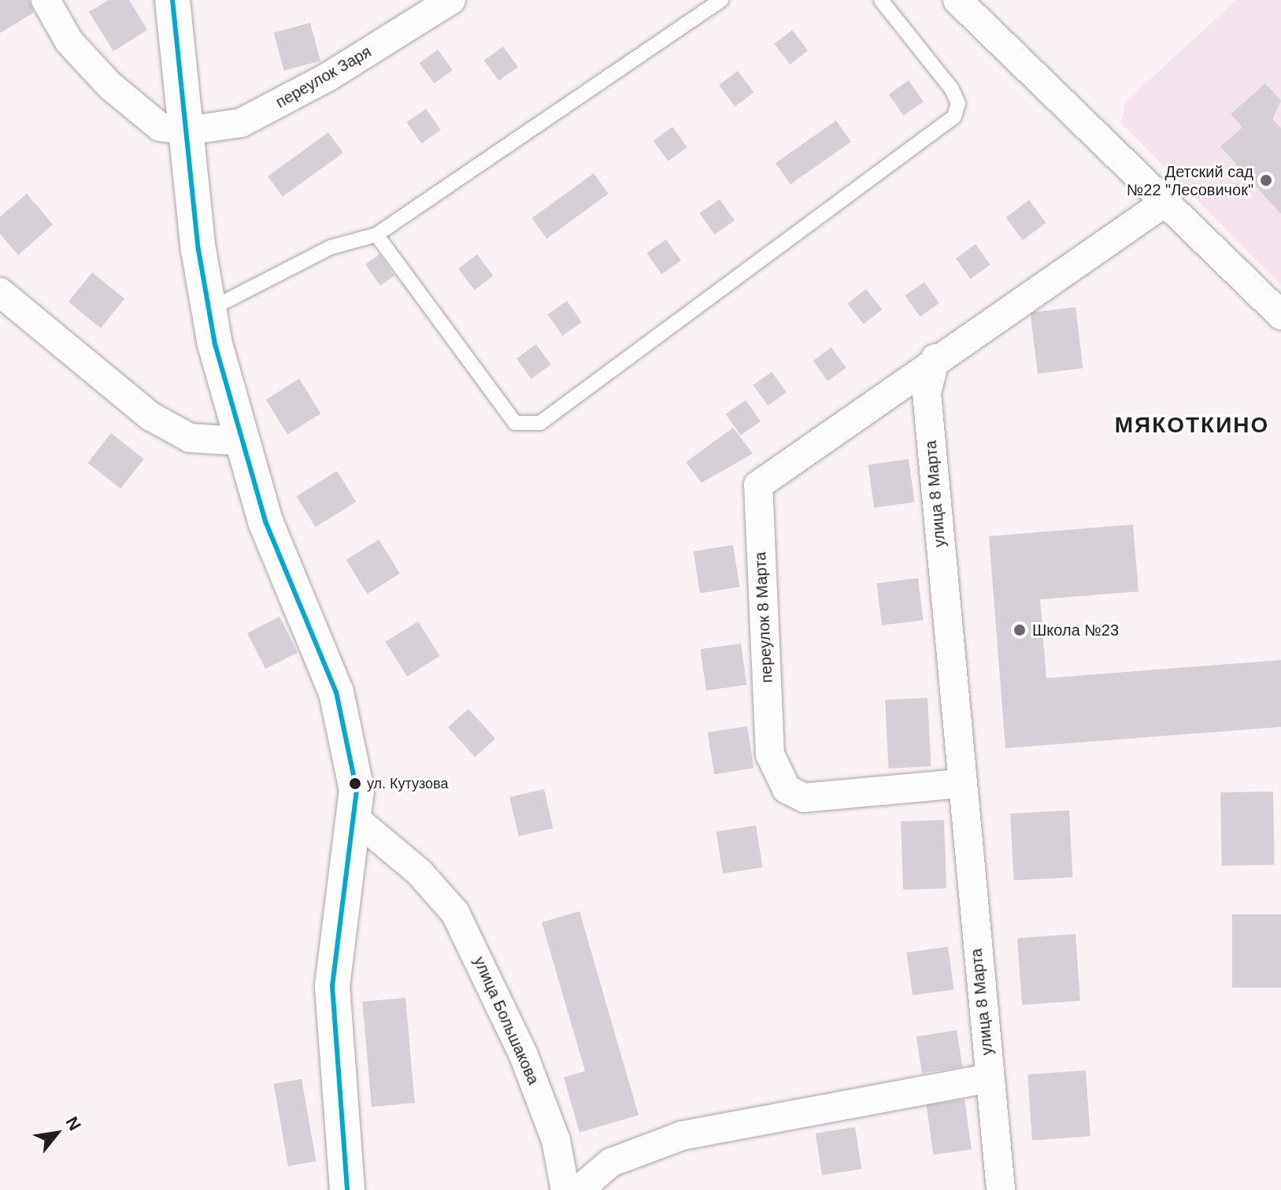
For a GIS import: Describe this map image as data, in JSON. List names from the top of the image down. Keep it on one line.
{"streets":{"street":["переулок Заря","улица 8 Марта","переулок 8 Марта","улица Большакова"]},"crossings":[["улица 8 Марта","переулок 8 Марта"]],"districts":["МЯКОТКИНО"],"places":["Детский сад №22 \"Лесовичок\"","Школа №23","ул. Кутузова"],"north":"top right"}
